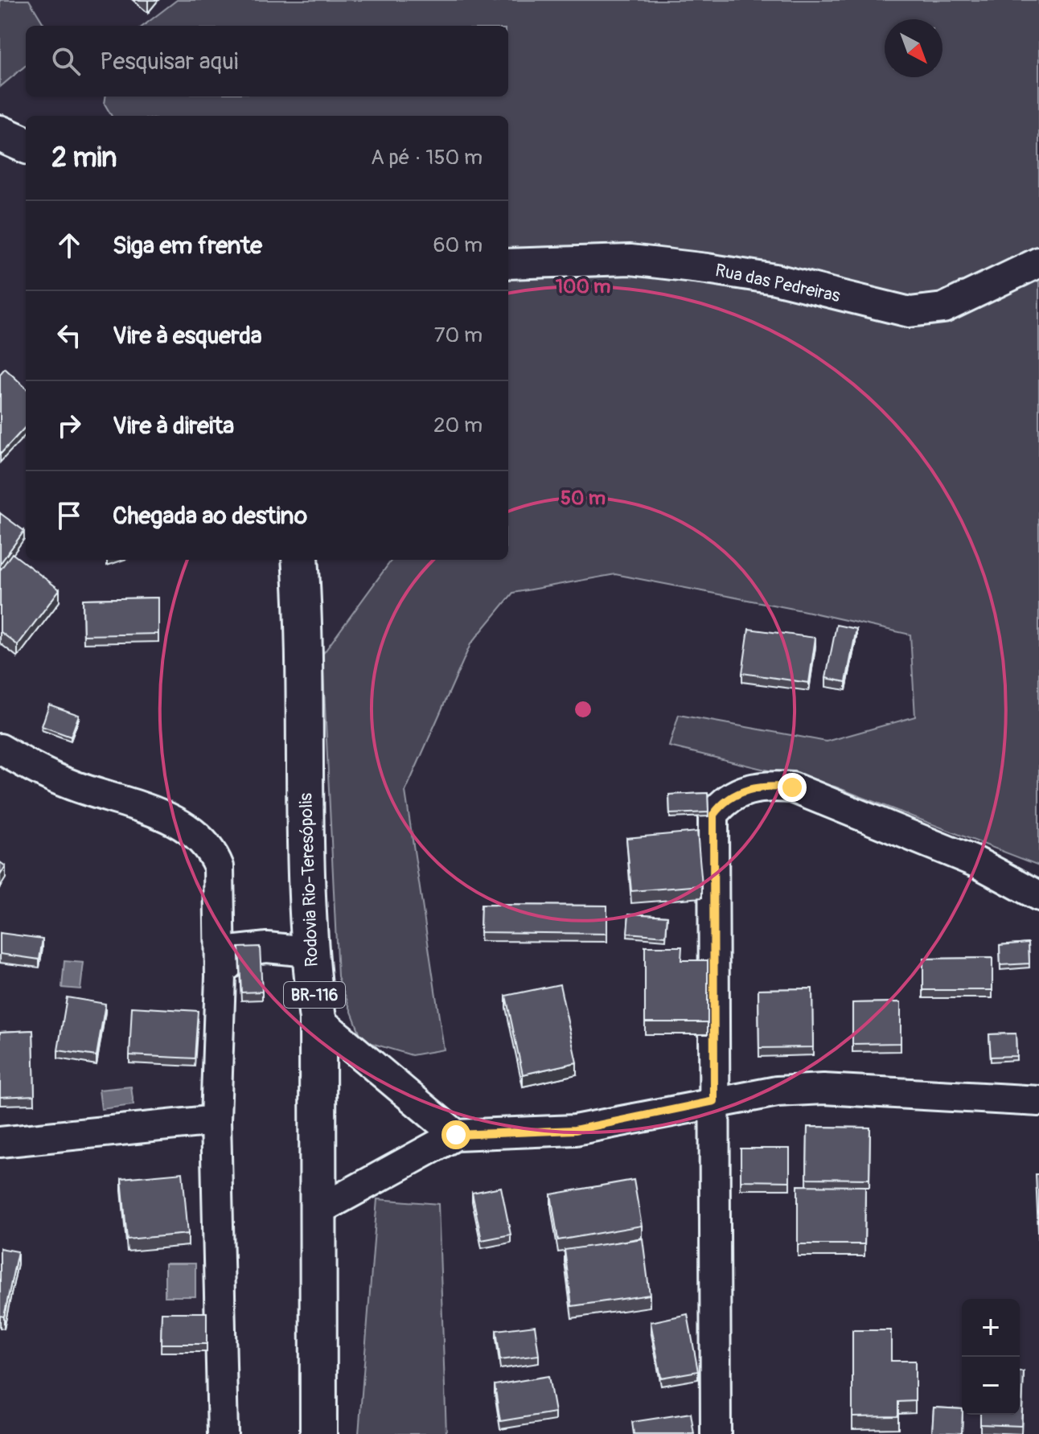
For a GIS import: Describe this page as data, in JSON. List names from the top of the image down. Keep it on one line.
{"streets":{"highway":["Rodovia Rio-Teresópolis","BR-116"],"street":["Rua das Pedreiras"]},"north":"bottom right","page":{"search":"Pesquisar aqui","heading":["2 min","A pé · 150 m"],"list":[["Siga em frente","60 m"],["Vire à esquerda","70 m"],["Vire à direita","20 m"],"Chegada ao destino"],"map_buttons":["+","−"]},"rings":["100 m","50 m"]}
